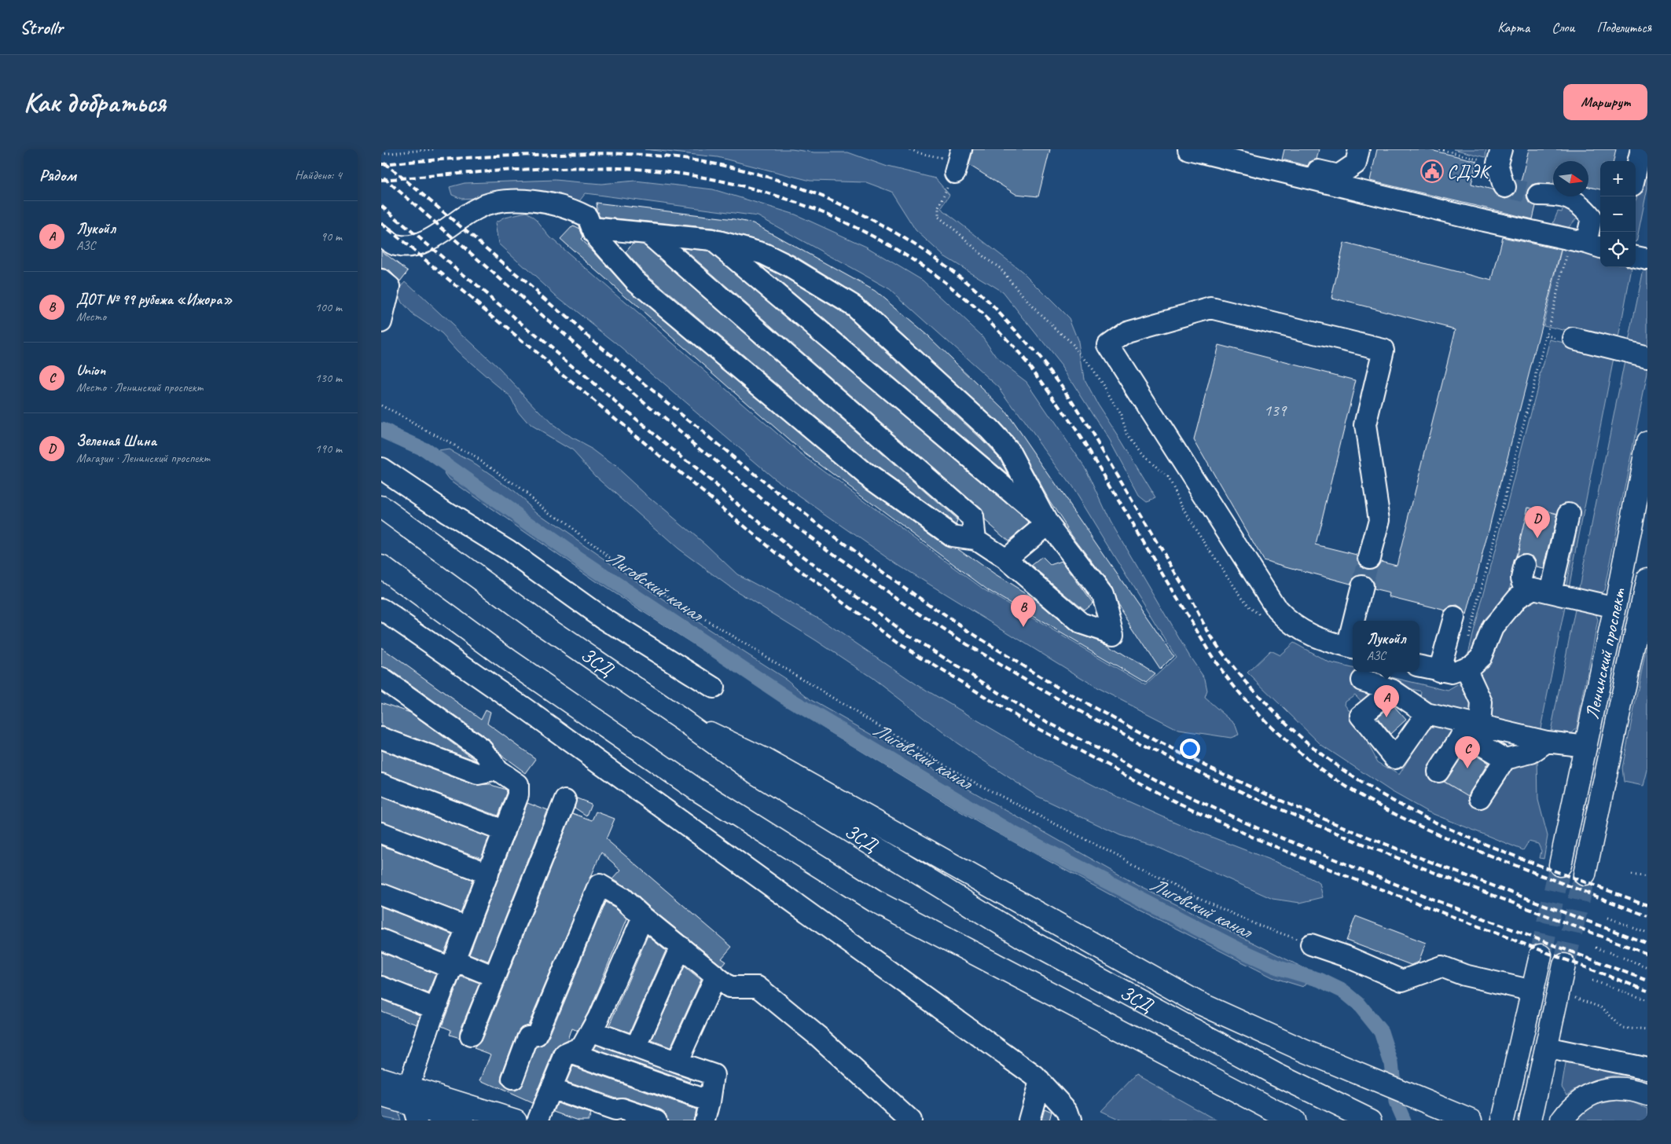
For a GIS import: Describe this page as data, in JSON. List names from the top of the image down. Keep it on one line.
{"streets":{"main road":["Ленинский проспект","ЗСД"]},"water":["Лиговский канал"],"places":{"public building":["СДЭК"]},"house_numbers":["139"],"north":"right","page":{"header":"Strollr","nav":["Карта","Слои","Поделиться"],"buttons":"Маршрут","title":"Как добраться","heading":["Рядом","Найдено: 4"],"map_buttons":["+","−"],"list":[{"mark":"A","name":"Лукойл","note":"АЗС","value":"90 m"},{"mark":"B","name":"ДОТ № 99 рубежа «Ижора»","note":"Место","value":"100 m"},{"mark":"C","name":"Union","note":"Место · Ленинский проспект","value":"130 m"},{"mark":"D","name":"Зеленая Шина","note":"Магазин · Ленинский проспект","value":"190 m"}],"pins":["D","B","A","C"],"popup":["Лукойл","АЗС"]}}
